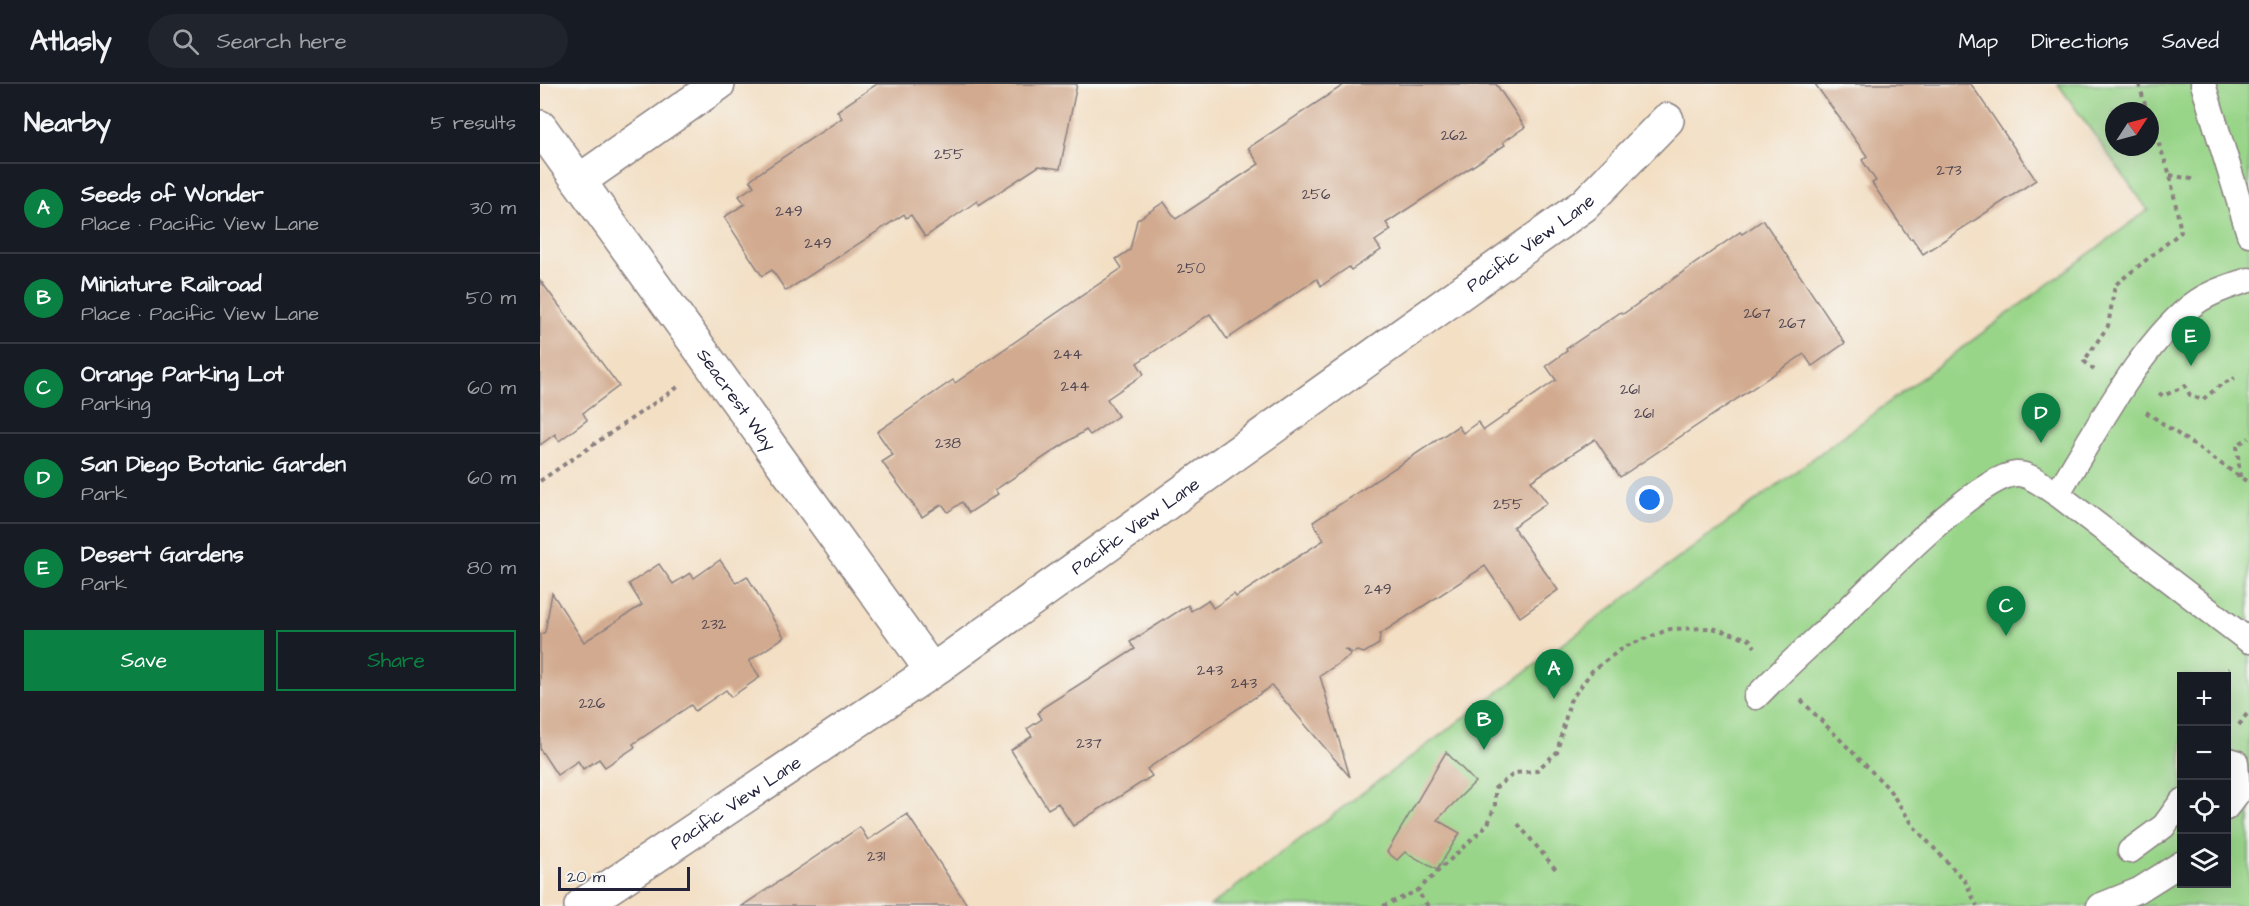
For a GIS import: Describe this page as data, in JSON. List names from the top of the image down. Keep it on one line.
{"streets":{"street":["Pacific View Lane","Seacrest Way"]},"crossings":[["Pacific View Lane","Seacrest Way"]],"house_numbers":["262","255","273","256","249","249","250","267","267","244","244","261","261","238","255","249","232","243","243","226","237","231"],"scale_bar":"20 m","north":"top right","page":{"header":"Atlasly","search":"Search here","nav":["Map","Directions","Saved"],"heading":["Nearby","5 results"],"list":[{"mark":"A","name":"Seeds of Wonder","note":"Place · Pacific View Lane","value":"30 m"},{"mark":"B","name":"Miniature Railroad","note":"Place · Pacific View Lane","value":"50 m"},{"mark":"C","name":"Orange Parking Lot","note":"Parking","value":"60 m"},{"mark":"D","name":"San Diego Botanic Garden","note":"Park","value":"60 m"},{"mark":"E","name":"Desert Gardens","note":"Park","value":"80 m"}],"pins":["E","D","C","A","B"],"buttons":["Save","Share"],"map_buttons":["+","−"],"scale":"20 m"}}
